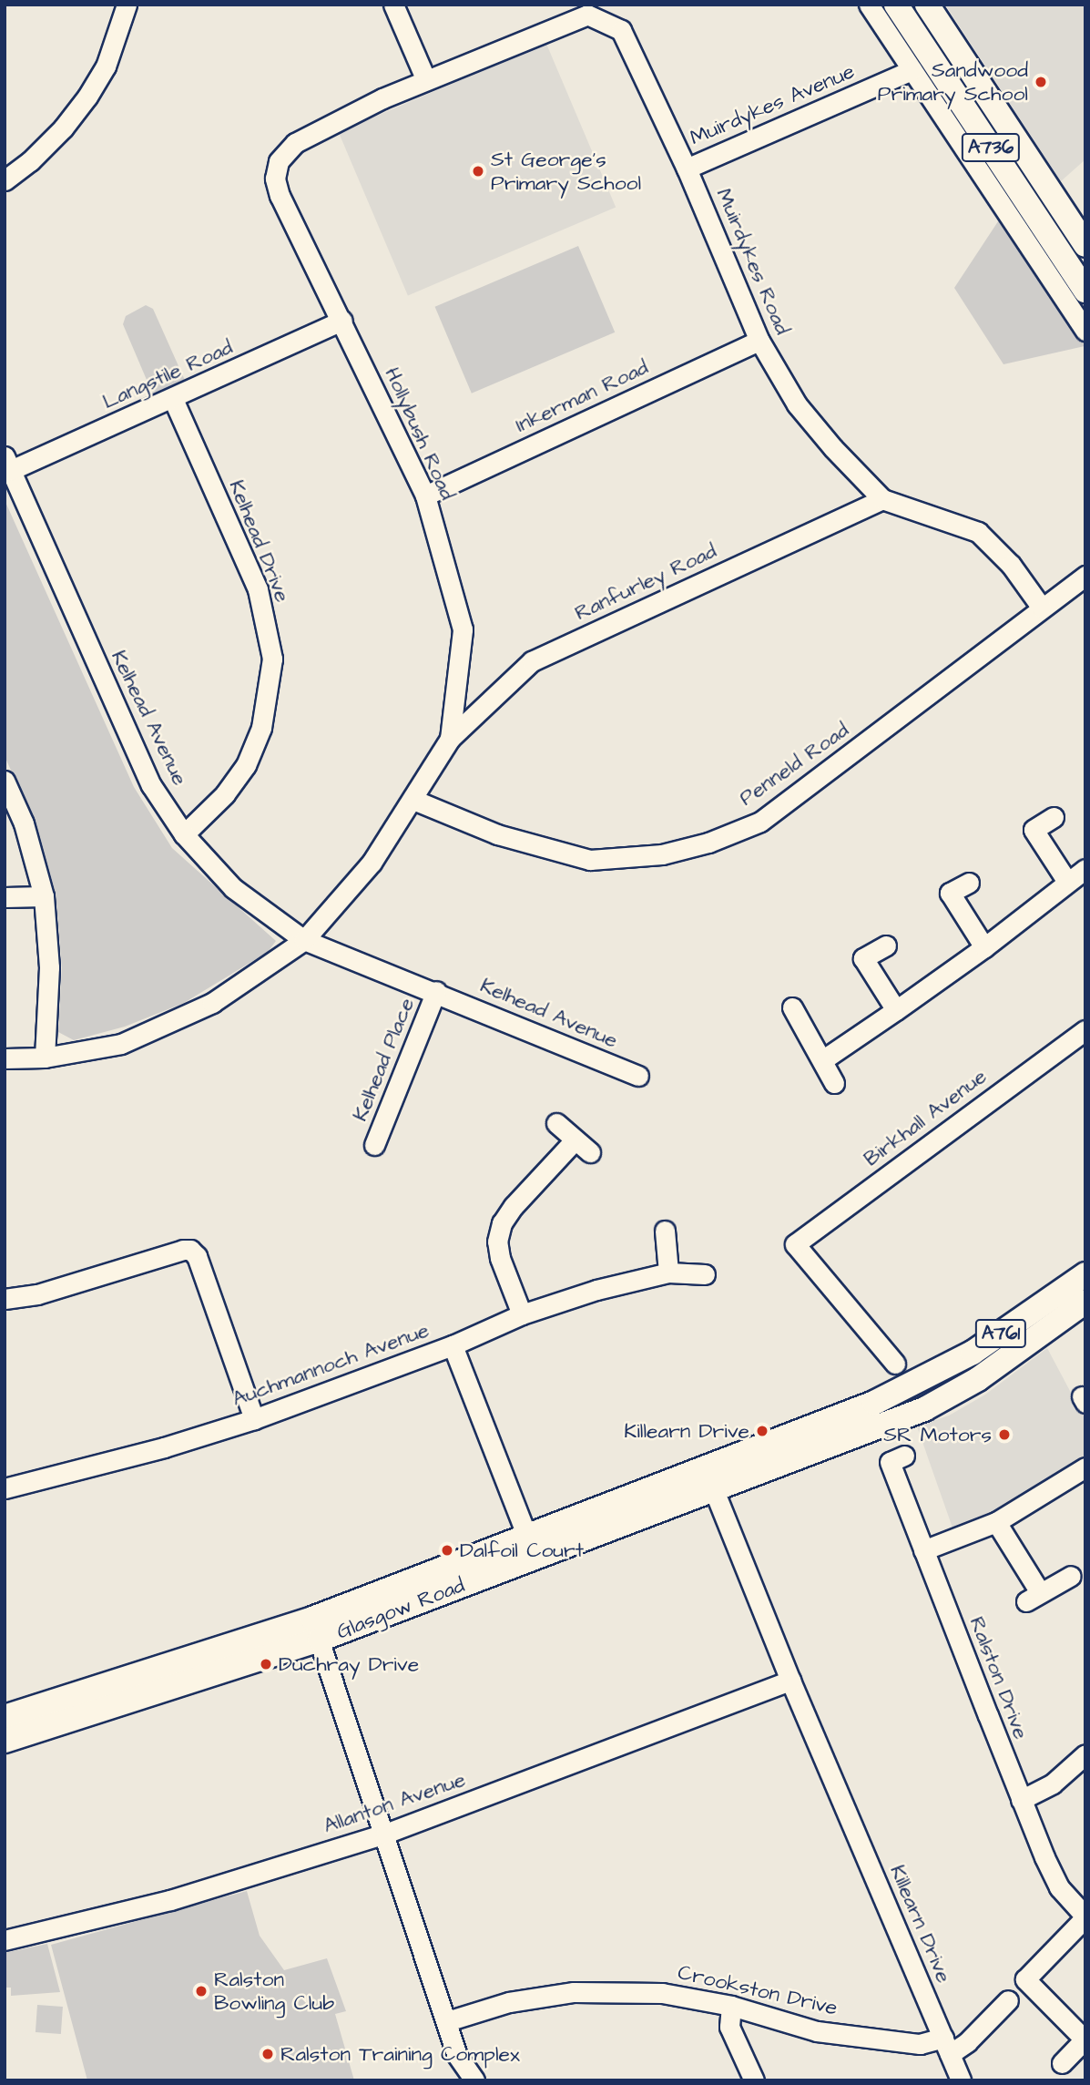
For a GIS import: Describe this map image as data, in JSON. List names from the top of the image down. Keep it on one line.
{"streets":{"main road":["A736","A761","Glasgow Road"],"street":["Muirdykes Avenue","Muirdykes Road","Langstile Road","Inkerman Road","Hollybush Road","Kelhead Drive","Ranfurley Road","Kelhead Avenue","Penneld Road","Kelhead Place","Birkhall Avenue","Auchmannoch Avenue","Ralston Drive","Allanton Avenue","Killearn Drive","Crookston Drive"]},"crossings":[["Muirdykes Avenue","Muirdykes Road"],["Muirdykes Road","Inkerman Road"],["Muirdykes Road","Hollybush Road"],["Muirdykes Road","Ranfurley Road"],["Muirdykes Road","Penneld Road"],["Langstile Road","Hollybush Road"],["Langstile Road","Kelhead Drive"],["Langstile Road","Kelhead Avenue"],["Inkerman Road","Hollybush Road"],["Hollybush Road","Ranfurley Road"],["Hollybush Road","Kelhead Avenue"],["Hollybush Road","Penneld Road"],["Kelhead Drive","Kelhead Avenue"],["Kelhead Avenue","Kelhead Place"],["A761","Glasgow Road"],["Glasgow Road","Killearn Drive"],["Allanton Avenue","Killearn Drive"],["Killearn Drive","Crookston Drive"]],"places":["Sandwood Primary School","St George's Primary School","Killearn Drive","SR Motors","Dalfoil Court","Duchray Drive","Ralston Bowling Club","Ralston Training Complex"]}
